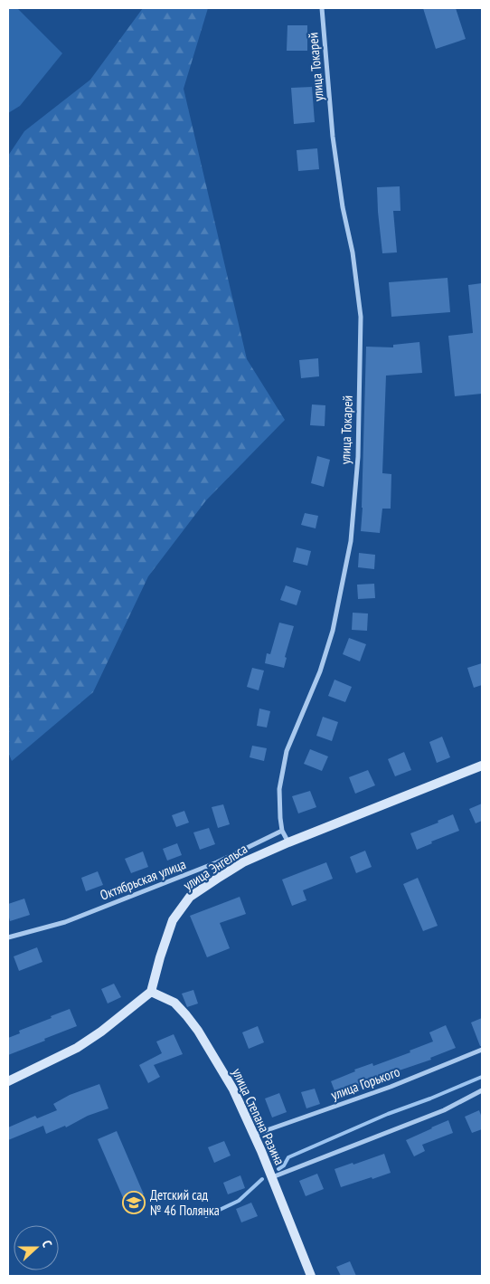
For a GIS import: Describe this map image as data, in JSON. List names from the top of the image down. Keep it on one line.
{"streets":{"street":["улица Токарей","улица Энгельса","Октябрьская улица","улица Горького","улица Степана Разина"]},"crossings":[["улица Токарей","улица Энгельса"],["улица Токарей","Октябрьская улица"],["улица Энгельса","улица Степана Разина"],["улица Горького","улица Степана Разина"]],"places":{"school or university":["Детский сад № 46 Полянка"]},"north":"right"}
